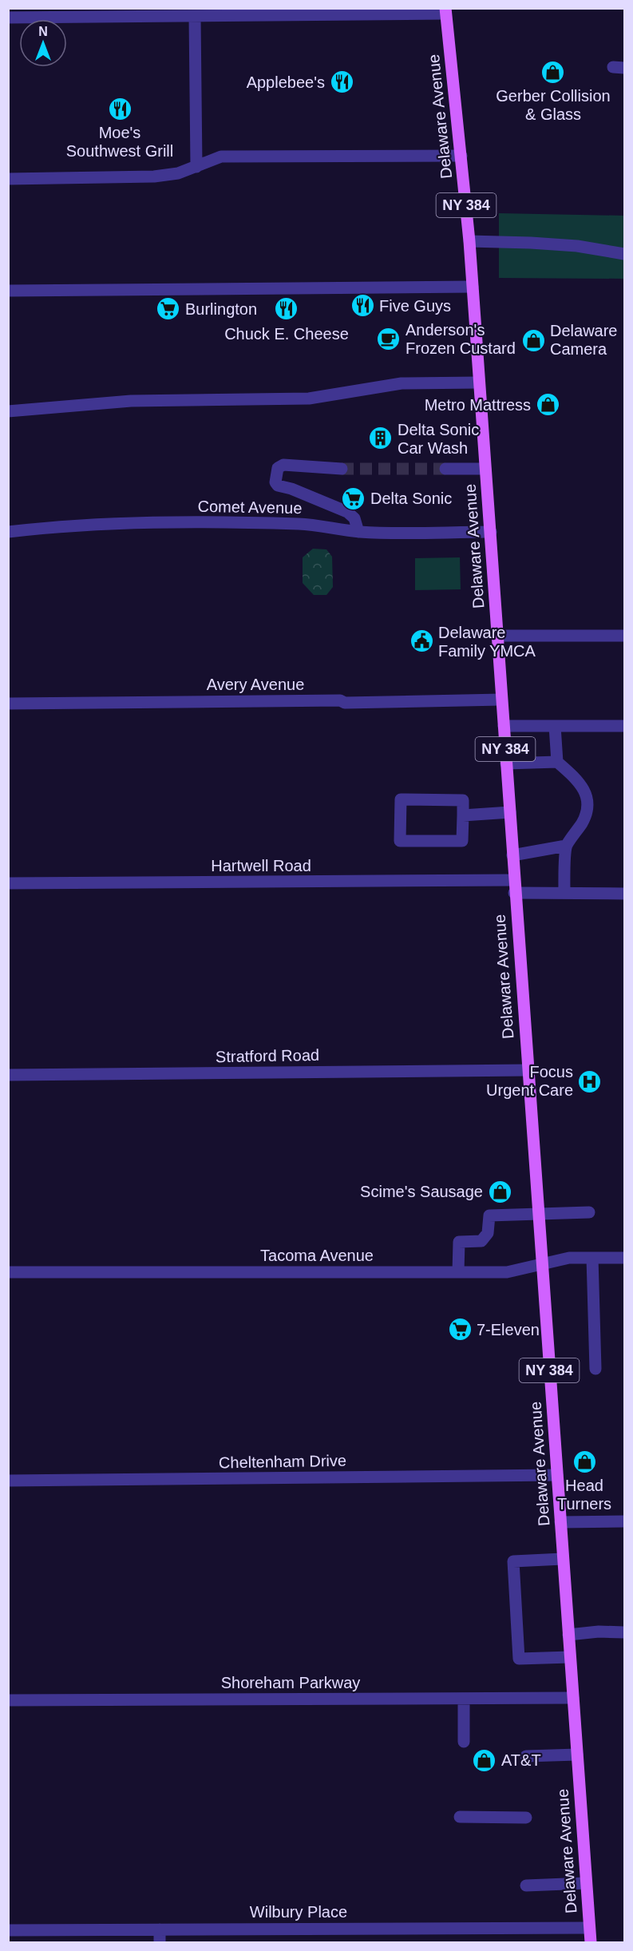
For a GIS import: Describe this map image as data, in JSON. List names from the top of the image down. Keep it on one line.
{"streets":{"main road":["Delaware Avenue","NY 384"],"street":["Comet Avenue","Avery Avenue","Hartwell Road","Stratford Road","Tacoma Avenue","Cheltenham Drive","Shoreham Parkway","Wilbury Place"]},"crossings":[["Delaware Avenue","Comet Avenue"],["Delaware Avenue","Avery Avenue"],["Delaware Avenue","Hartwell Road"],["Delaware Avenue","Stratford Road"],["Delaware Avenue","Tacoma Avenue"],["Delaware Avenue","Cheltenham Drive"],["Delaware Avenue","Shoreham Parkway"],["Delaware Avenue","Wilbury Place"]],"places":{"shop":["Gerber Collision & Glass","Delaware Camera","Metro Mattress","Scime's Sausage","Head Turners","AT&T"],"restaurant":["Applebee's","Moe's Southwest Grill","Five Guys","Chuck E. Cheese"],"supermarket":["Burlington","Delta Sonic","7-Eleven"],"cafe":["Anderson's Frozen Custard"],"building":["Delta Sonic Car Wash"],"public building":["Delaware Family YMCA"],"hospital":["Focus Urgent Care"]},"north":"top"}
